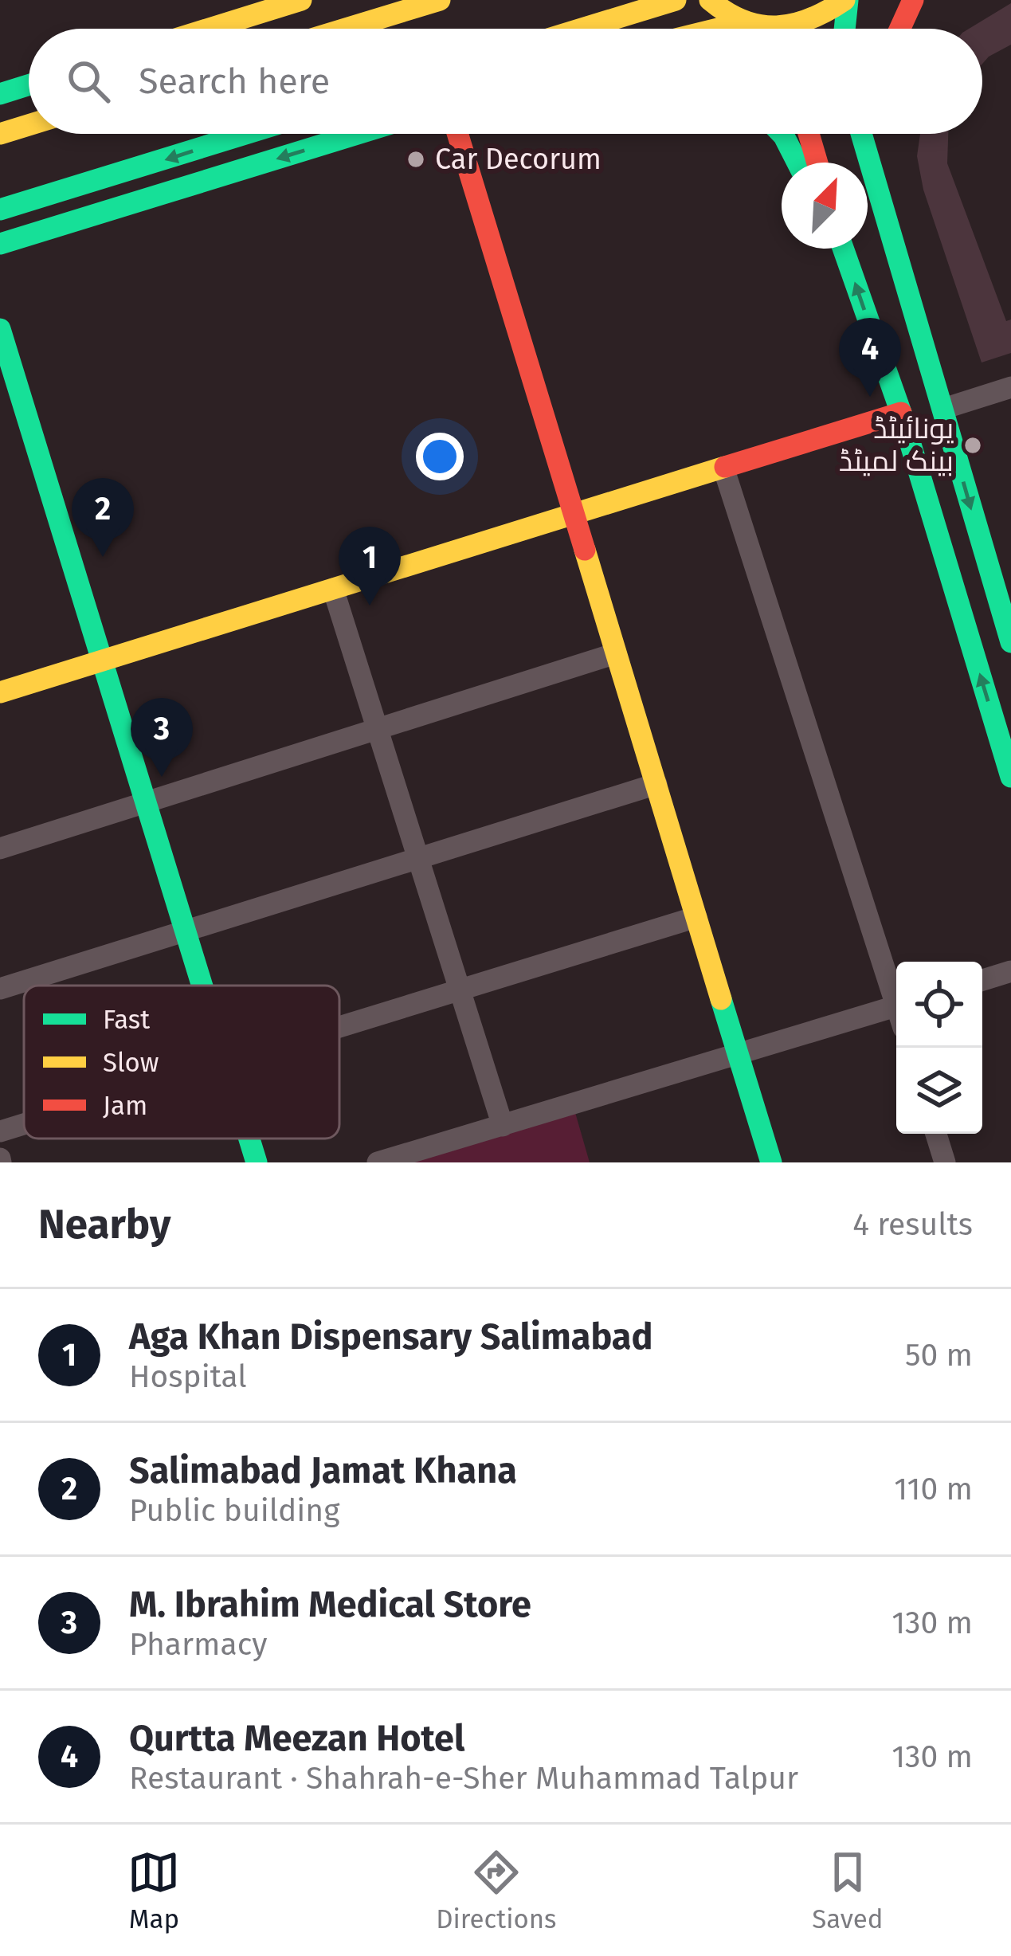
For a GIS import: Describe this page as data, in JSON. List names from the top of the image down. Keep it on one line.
{"places":["Car Decorum","یونائیٹڈ بینک لمیٹڈ"],"legend":["Fast","Slow","Jam"],"north":"top right","page":{"search":"Search here","pins":["4","2","1","3"],"heading":["Nearby","4 results"],"list":[{"mark":"1","name":"Aga Khan Dispensary Salimabad","note":"Hospital","value":"50 m"},{"mark":"2","name":"Salimabad Jamat Khana","note":"Public building","value":"110 m"},{"mark":"3","name":"M. Ibrahim Medical Store","note":"Pharmacy","value":"130 m"},{"mark":"4","name":"Qurtta Meezan Hotel","note":"Restaurant · Shahrah-e-Sher Muhammad Talpur","value":"130 m"}],"nav":["Map","Directions","Saved"]}}
